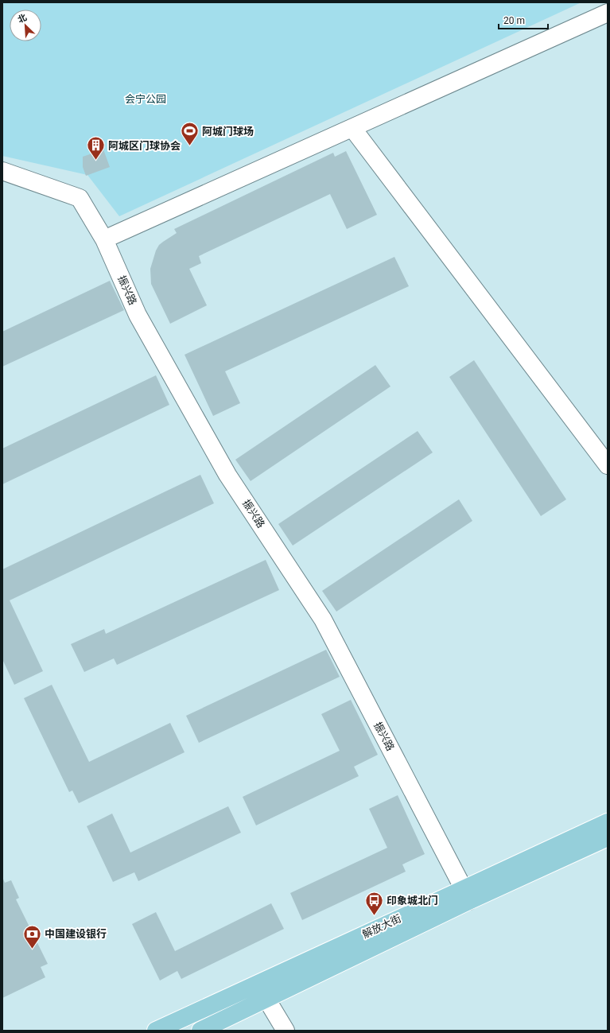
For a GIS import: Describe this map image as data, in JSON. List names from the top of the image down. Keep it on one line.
{"streets":{"main road":["解放大街"],"street":["振兴路"]},"crossings":[["振兴路","解放大街"]],"parks":["会宁公园"],"places":{"sports":["阿城门球场"],"building":["阿城区门球协会"],"bus stop":["印象城北门"],"bank":["中国建设银行"]},"scale_bar":"20 m","north":"top left"}
